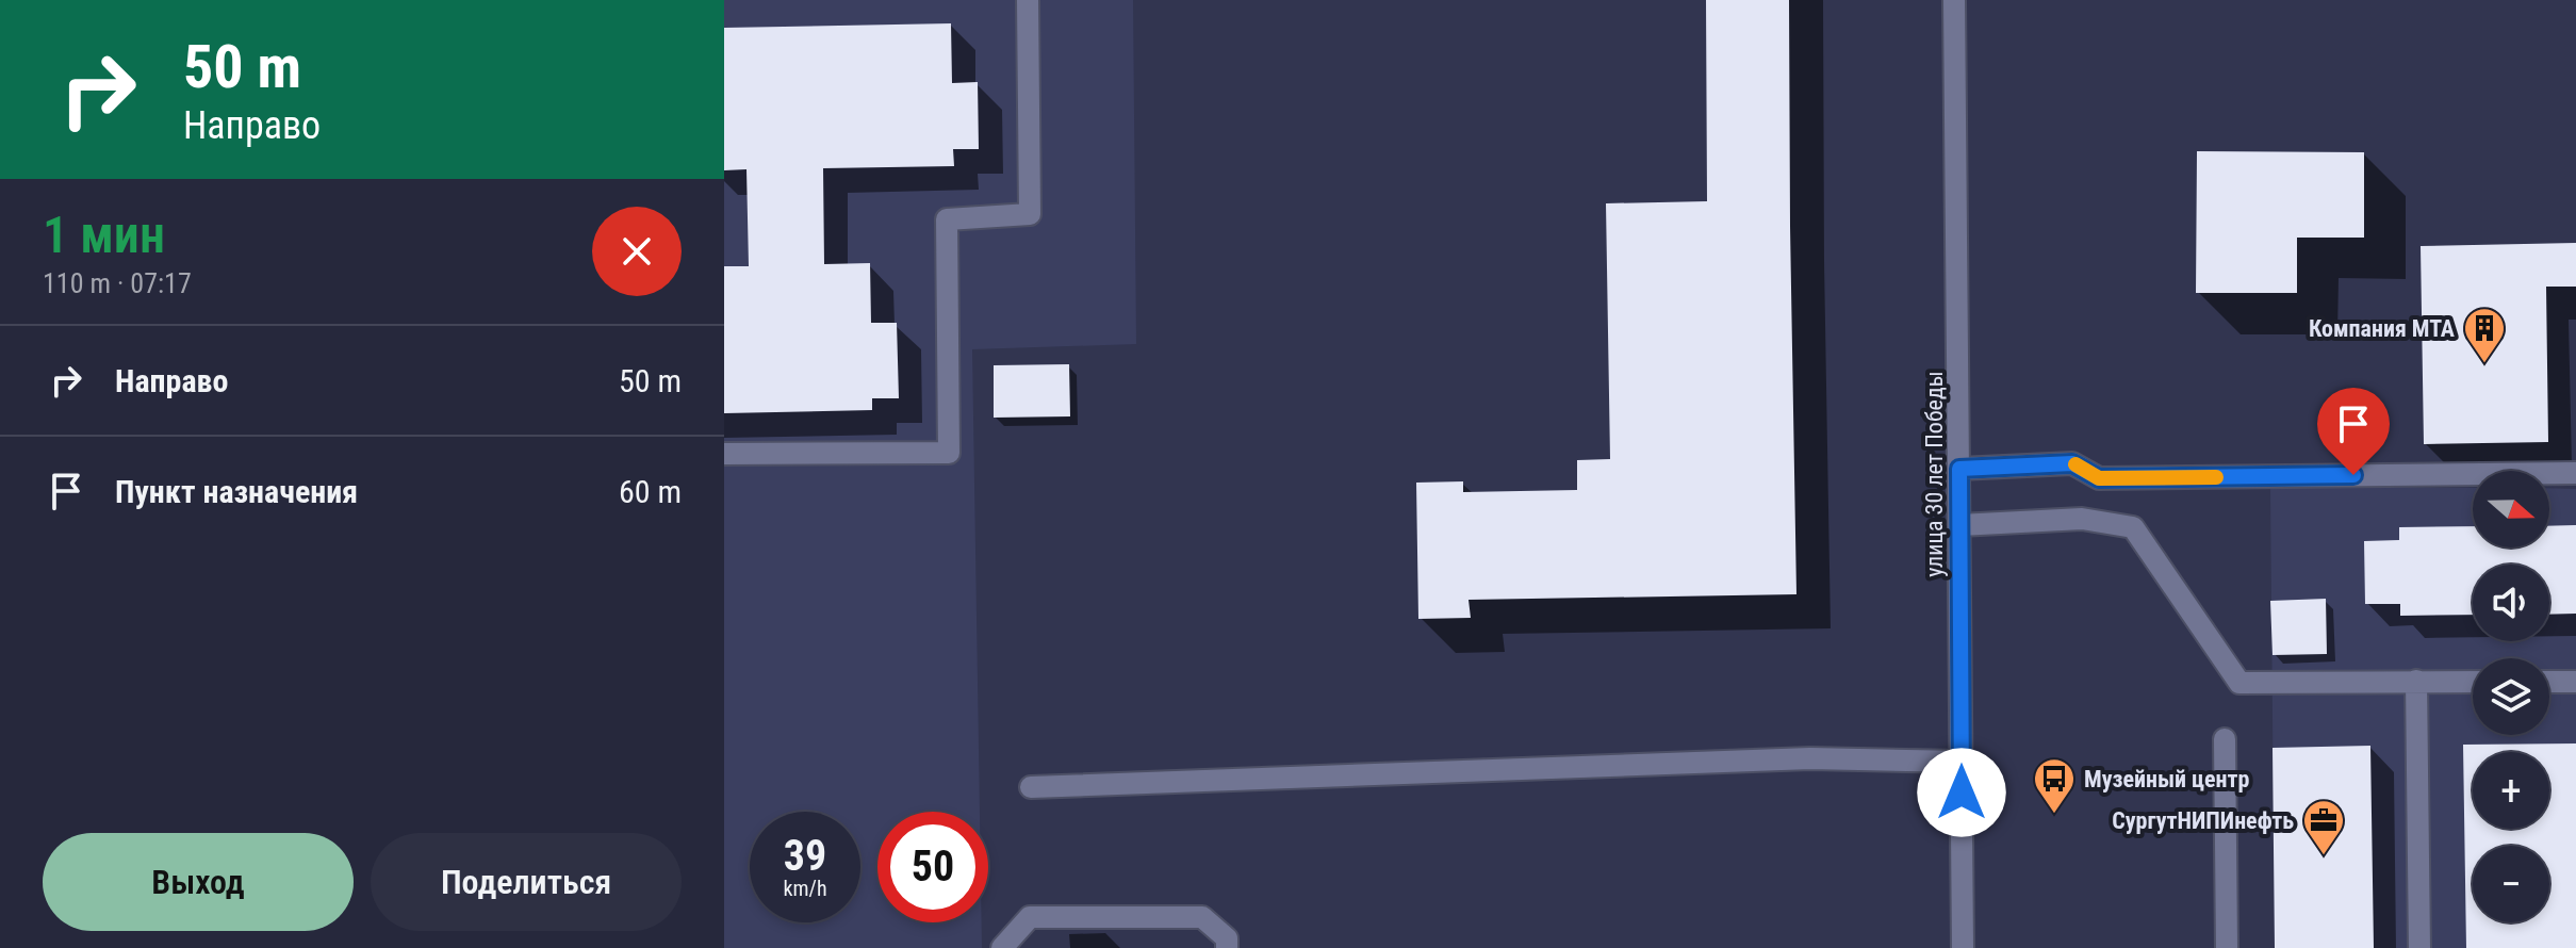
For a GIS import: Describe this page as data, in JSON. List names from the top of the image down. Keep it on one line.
{"streets":{"main road":["улица 30 лет Победы"]},"places":{"building":["Компания MTA"],"bus stop":["Музейный центр"],"office":["СургутНИПИнефть"]},"north":"right","page":{"turn":["50 m","Направо"],"heading":["1 мин","110 m · 07:17"],"list":[{"name":"Направо","value":"50 m"},{"name":"Пункт назначения","value":"60 m"}],"map_buttons":["+","−"],"speed":"39 km/h","limit":"50","buttons":["Выход","Поделиться"]}}
